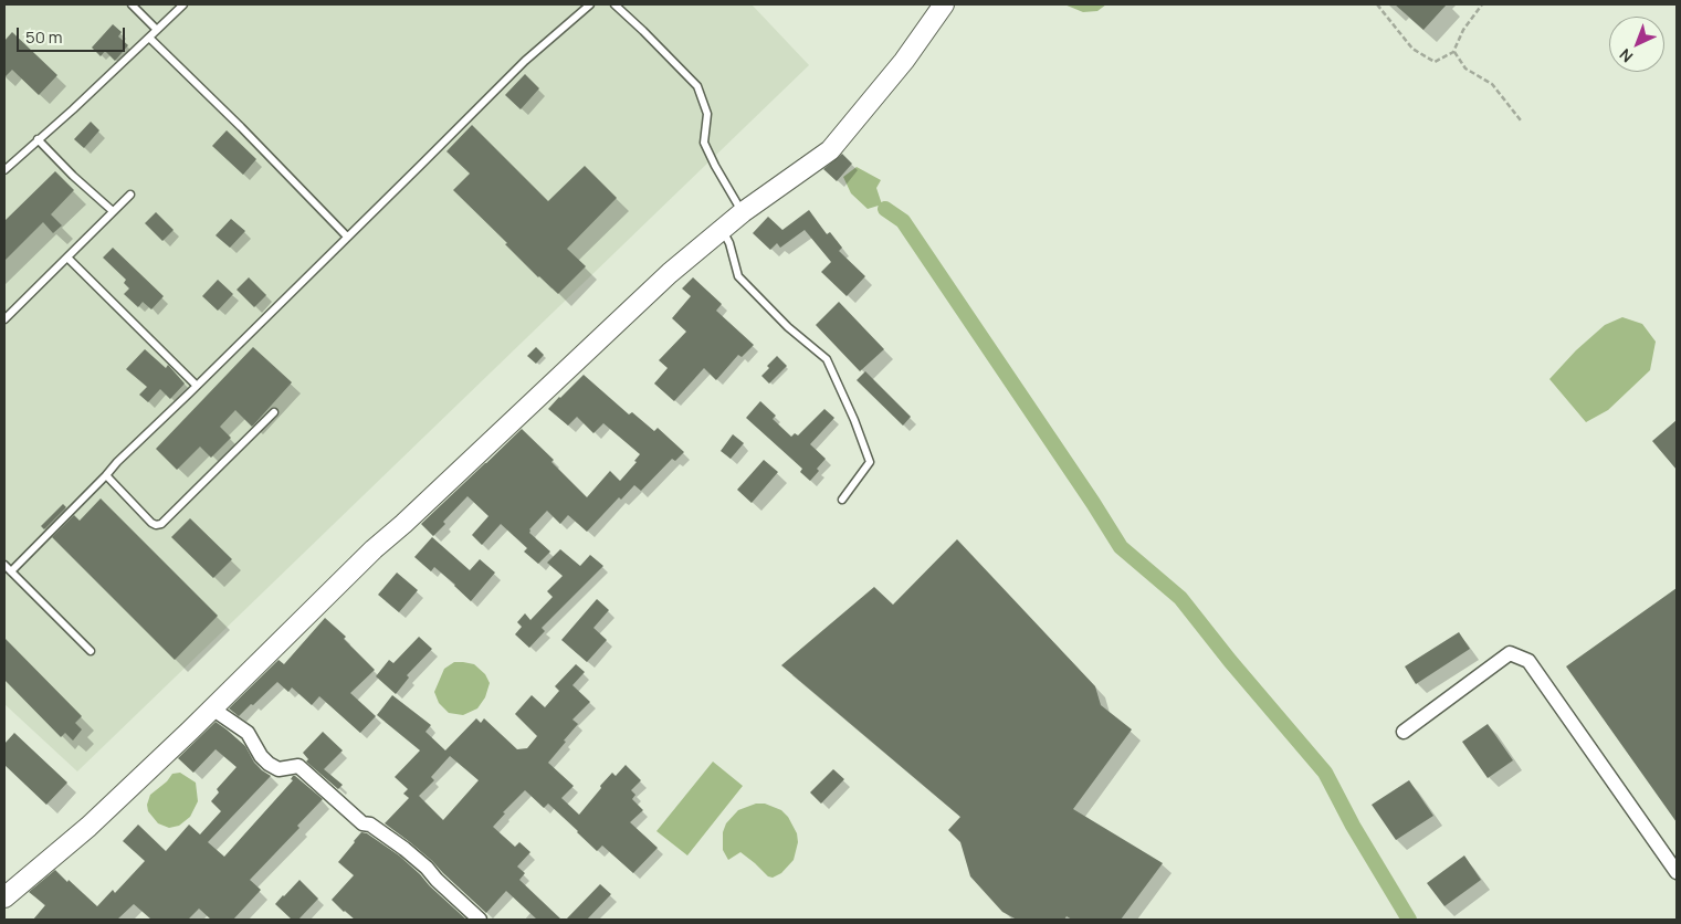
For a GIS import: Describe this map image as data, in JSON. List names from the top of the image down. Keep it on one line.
{"scale_bar":"50 m","north":"bottom left"}
